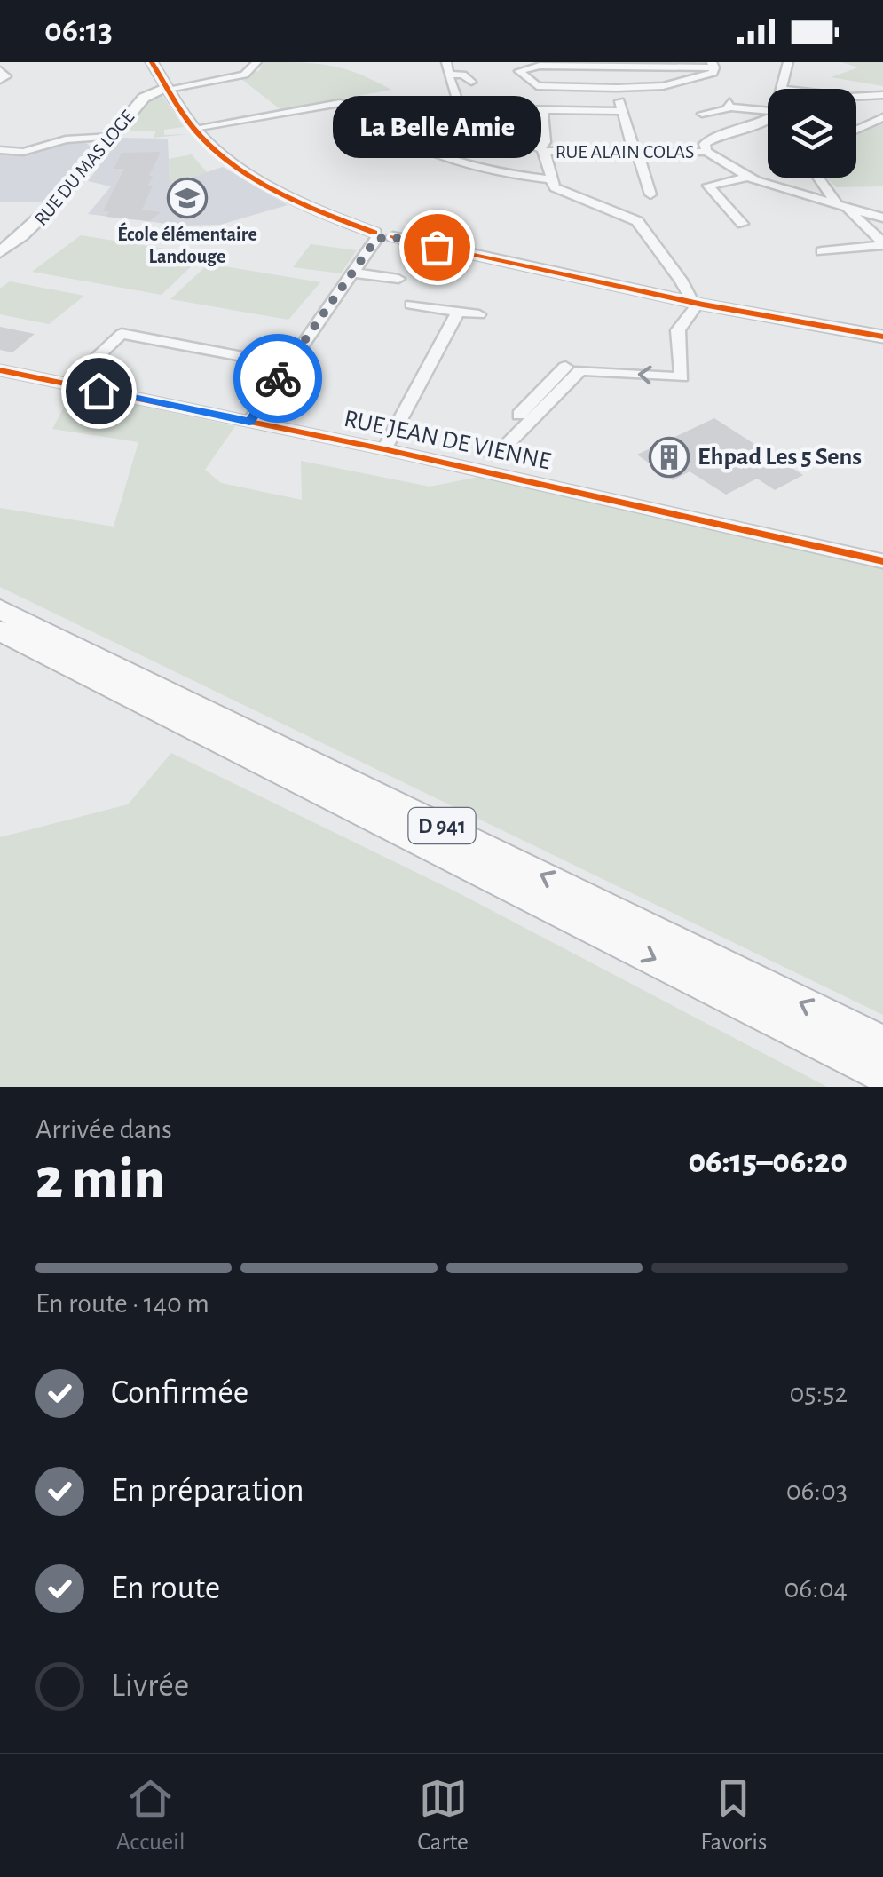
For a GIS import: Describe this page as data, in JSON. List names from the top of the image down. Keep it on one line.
{"streets":{"highway":["D 941"],"main road":["RUE DU MAS LOGE"],"street":["RUE ALAIN COLAS","RUE JEAN DE VIENNE"]},"places":{"school or university":["École élémentaire Landouge"],"other":["La Belle Amie"],"building":["Ehpad Les 5 Sens"]},"page":{"status":"06:13","bubble":"La Belle Amie","heading":["2 min","Arrivée dans","06:15–06:20"],"bar":"En route · 140 m","list":[["Confirmée","05:52"],["En préparation","06:03"],["En route","06:04"],"Livrée"],"tabs":["Accueil","Carte","Favoris"]}}
